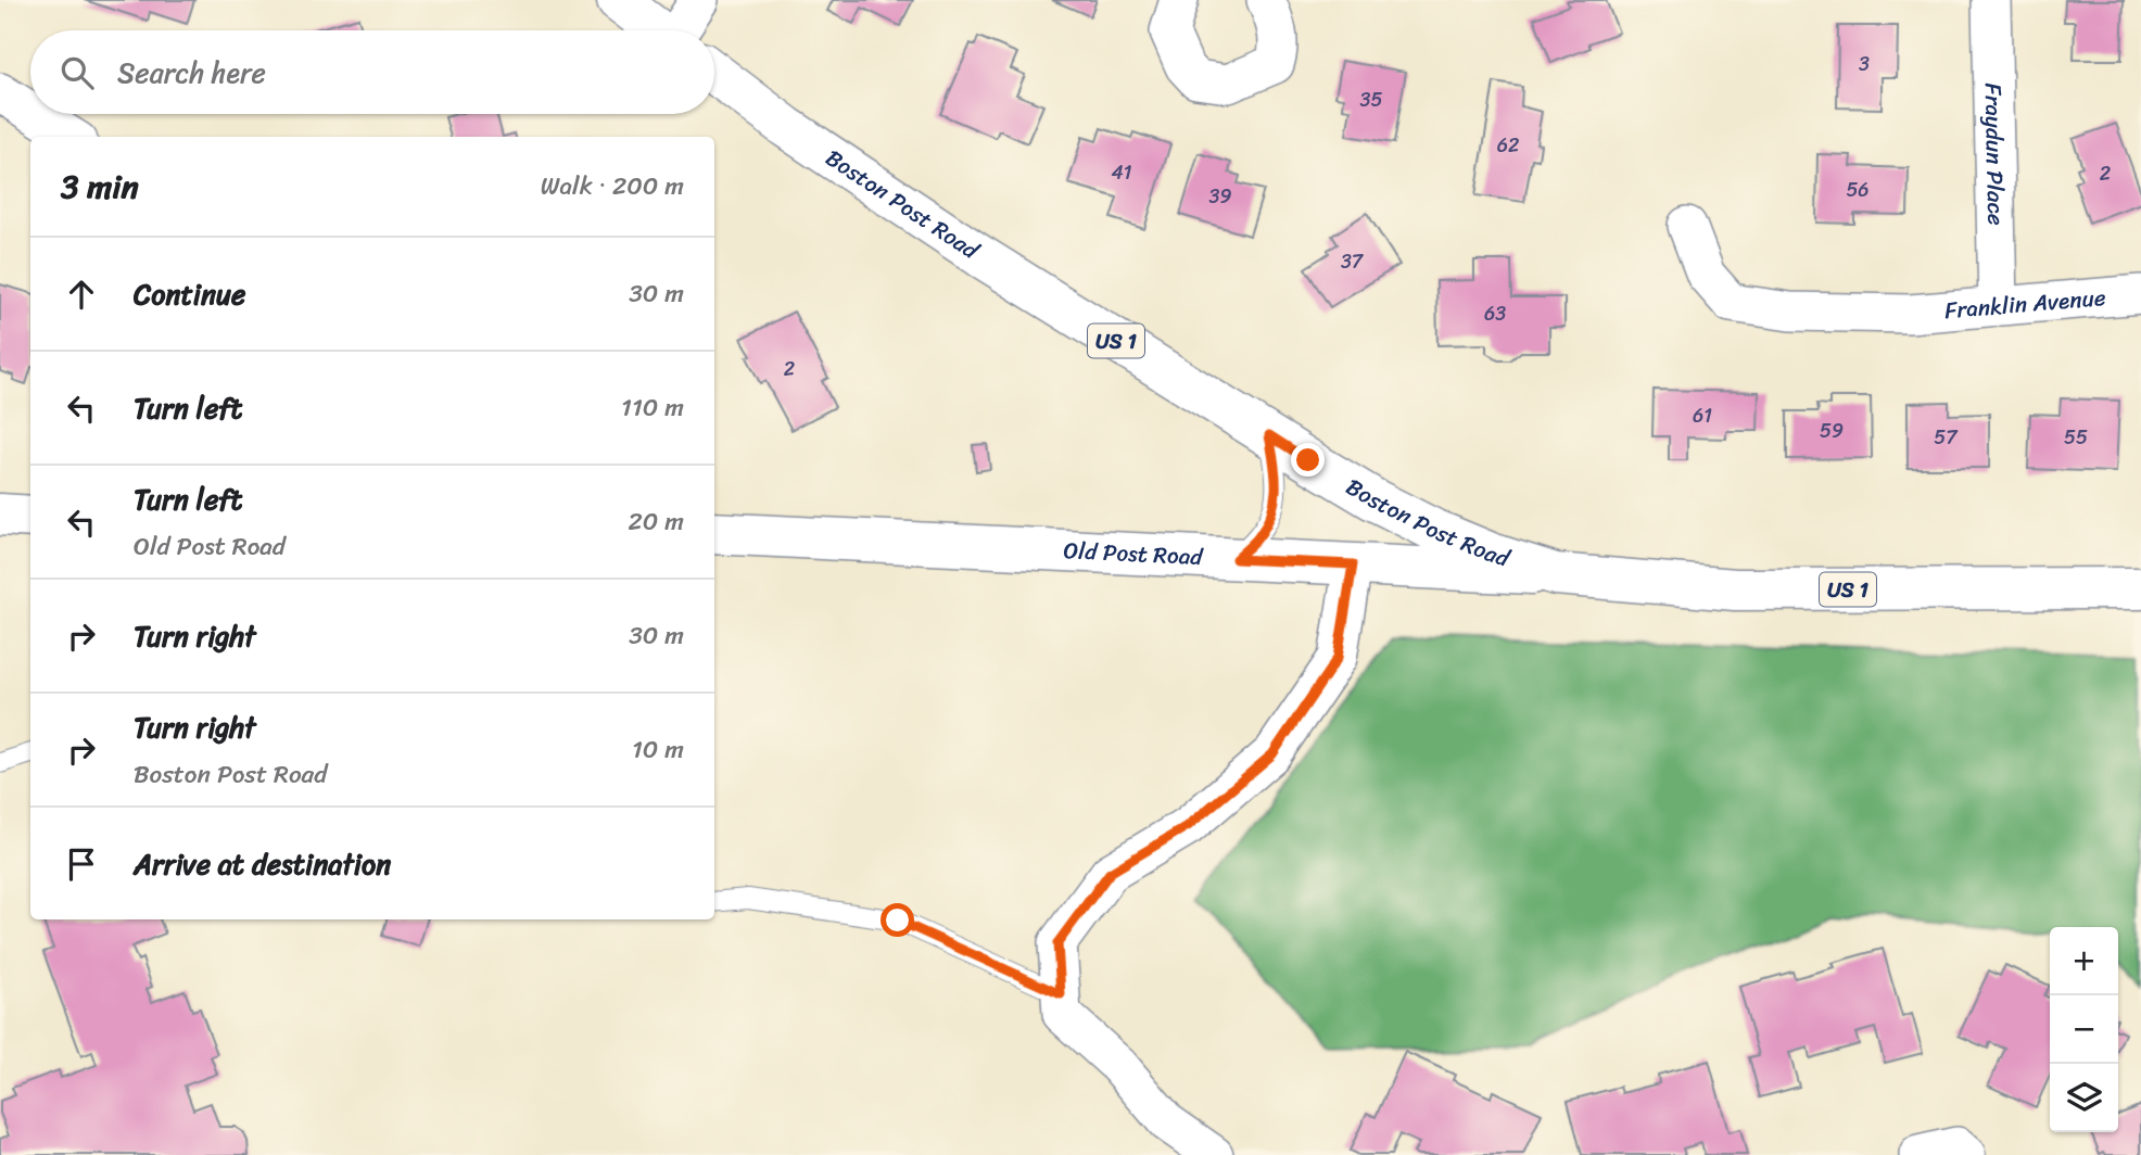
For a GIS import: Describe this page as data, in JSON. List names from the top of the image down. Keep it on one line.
{"streets":{"main road":["Boston Post Road","US 1","Old Post Road"],"street":["Fraydun Place","Franklin Avenue"]},"crossings":[["Fraydun Place","Franklin Avenue"],["Boston Post Road","Old Post Road"]],"house_numbers":["3","35","62","41","2","56","39","37","63","2","61","59","57","55"],"page":{"search":"Search here","heading":["3 min","Walk · 200 m"],"list":[["Continue","30 m"],["Turn left","110 m"],["Turn left","Old Post Road","20 m"],["Turn right","30 m"],["Turn right","Boston Post Road","10 m"],"Arrive at destination"],"map_buttons":["+","−"]}}
